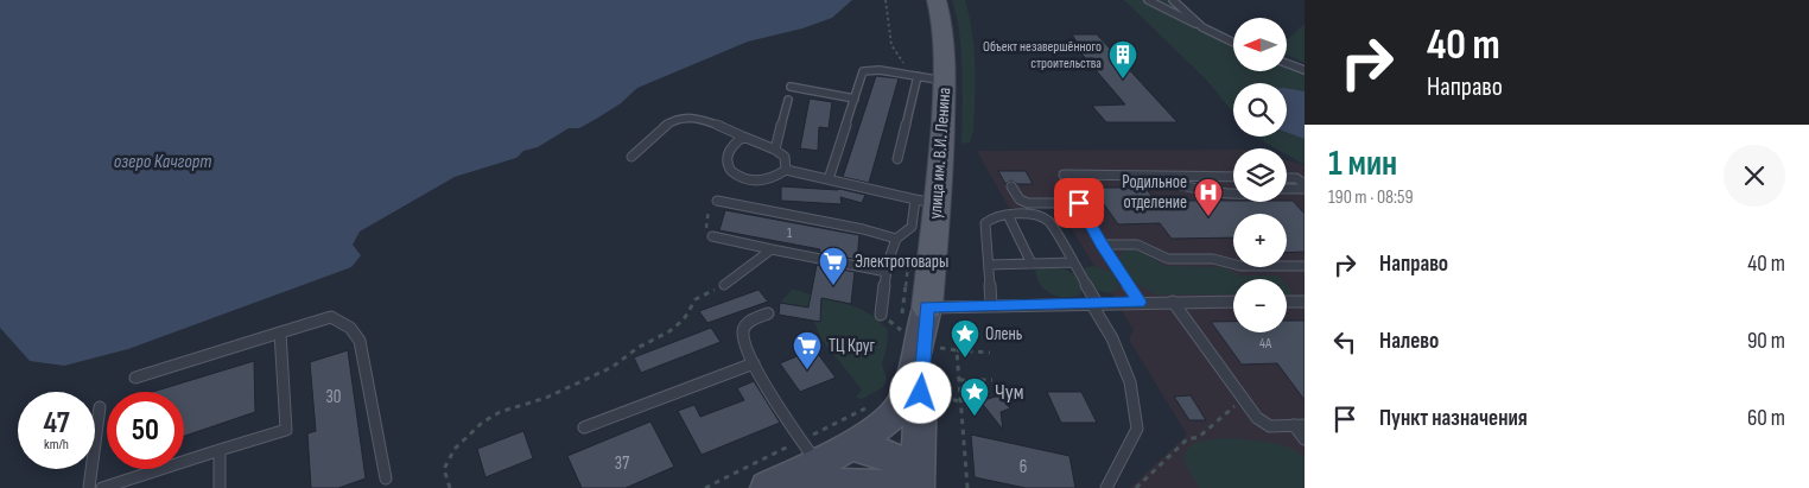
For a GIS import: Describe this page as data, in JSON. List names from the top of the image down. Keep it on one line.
{"streets":{"main road":["улица им. В.И. Ленина"]},"water":["озеро Качгорт"],"places":{"building":["Объект незавершённого строительства"],"hospital":["Родильное отделение"],"supermarket":["Электротовары","ТЦ Круг"],"place":["Олень","Чум"]},"house_numbers":["1","4А","30","37","6"],"north":"left","page":{"turn":["40 m","Направо"],"map_buttons":["+","−"],"heading":["1 мин","190 m · 08:59"],"list":[{"name":"Направо","value":"40 m"},{"name":"Налево","value":"90 m"},{"name":"Пункт назначения","value":"60 m"}],"speed":"47 km/h","limit":"50"}}
